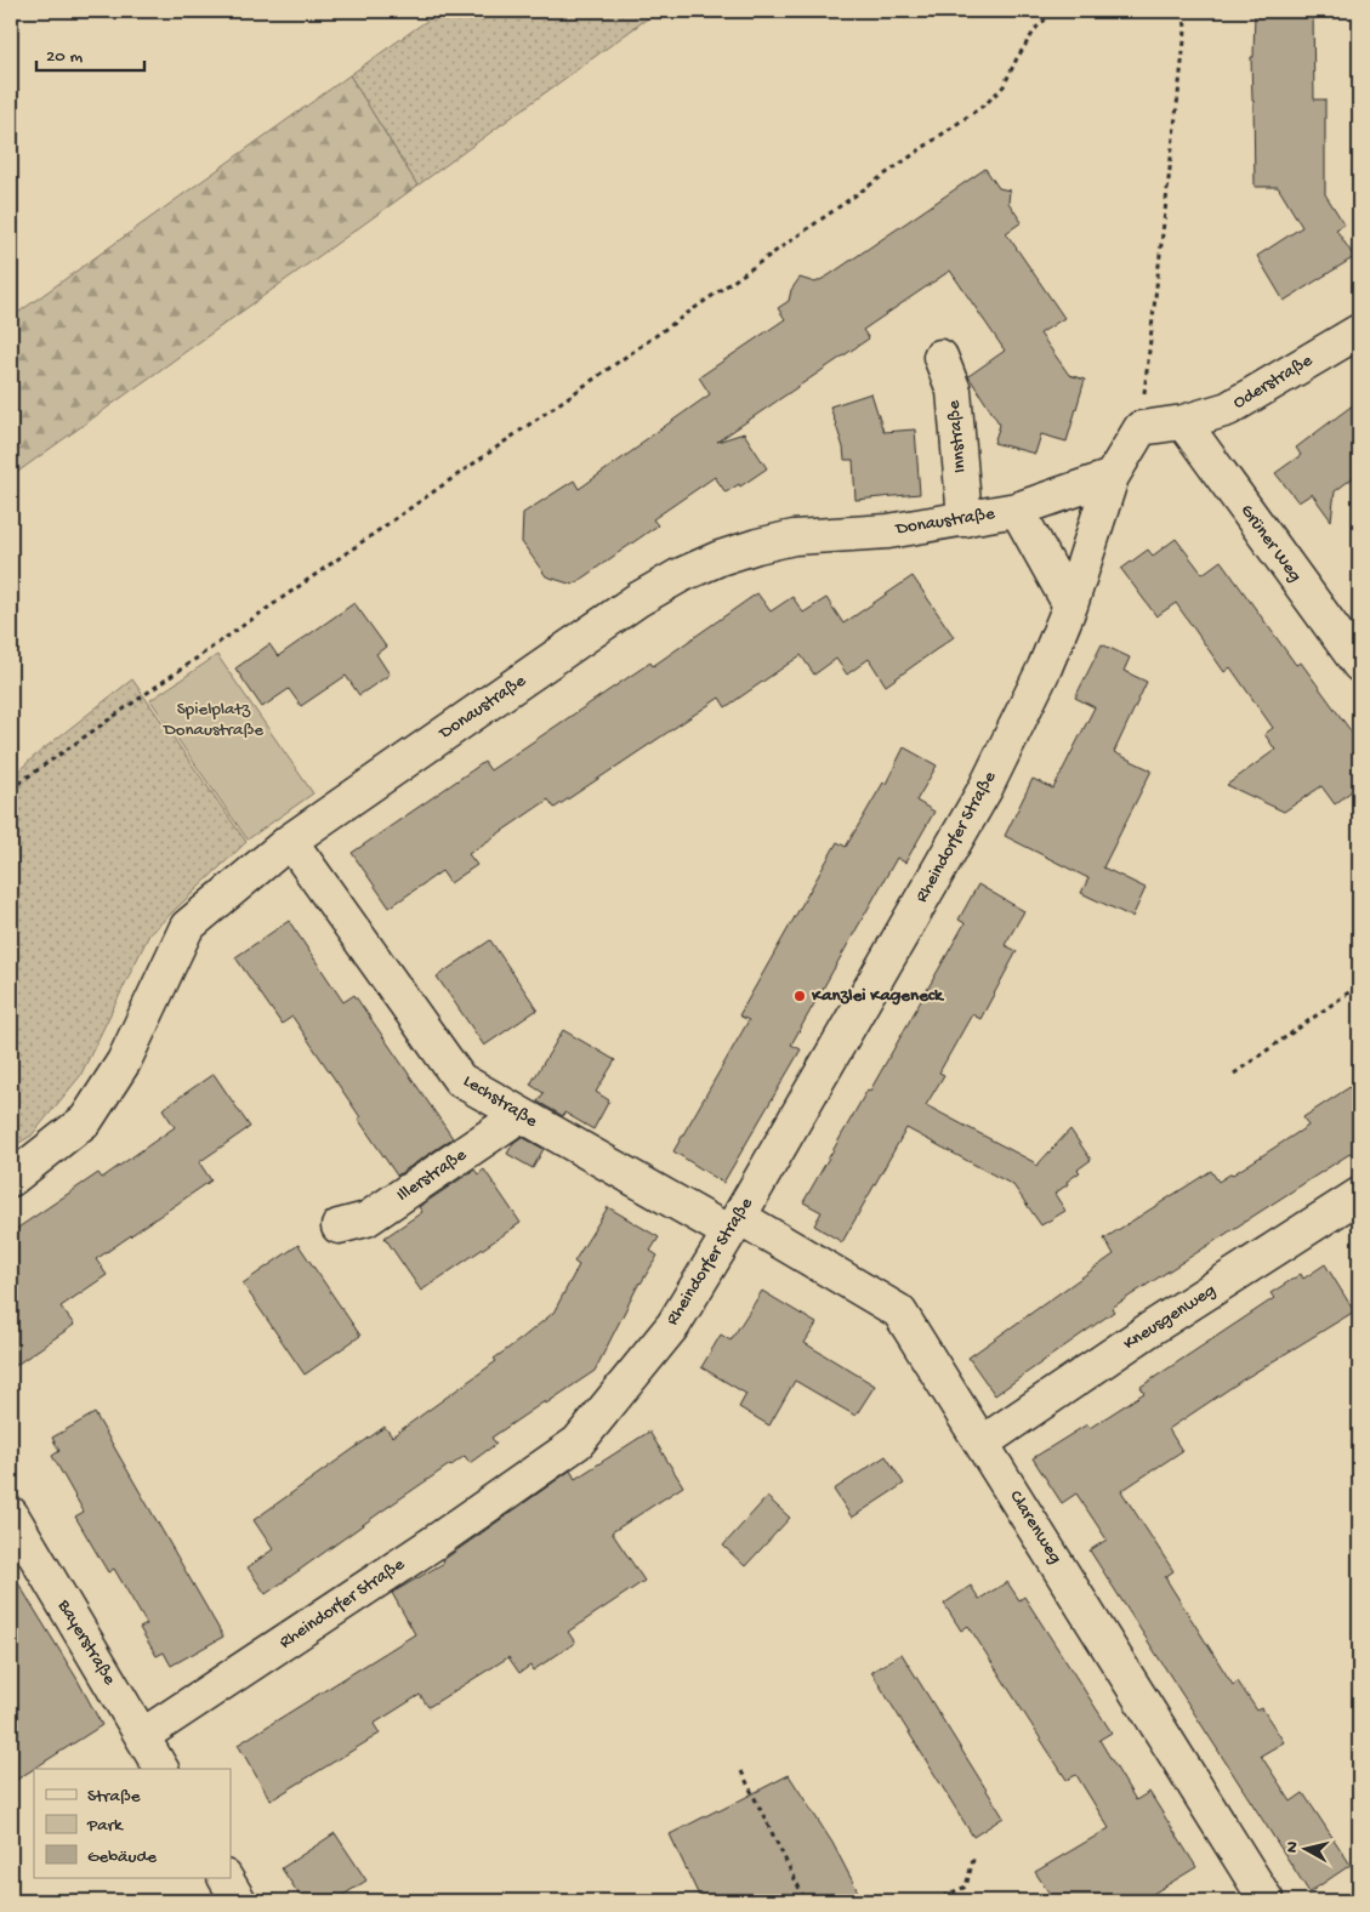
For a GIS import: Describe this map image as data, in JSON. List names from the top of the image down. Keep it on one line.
{"streets":{"street":["Oderstraße","Innstraße","Donaustraße","Grüner Weg","Rheindorfer Straße","Lechstraße","Illerstraße","Kneusgenweg","Clarenweg","Bayerstraße"]},"crossings":[["Oderstraße","Grüner Weg"],["Innstraße","Donaustraße"],["Donaustraße","Rheindorfer Straße"],["Donaustraße","Lechstraße"],["Rheindorfer Straße","Lechstraße"],["Rheindorfer Straße","Clarenweg"],["Rheindorfer Straße","Bayerstraße"],["Lechstraße","Illerstraße"],["Lechstraße","Clarenweg"],["Kneusgenweg","Clarenweg"]],"parks":["Spielplatz Donaustraße"],"places":["Kanzlei Kageneck"],"legend":["Straße","Park","Gebäude"],"scale_bar":"20 m","north":"left"}
